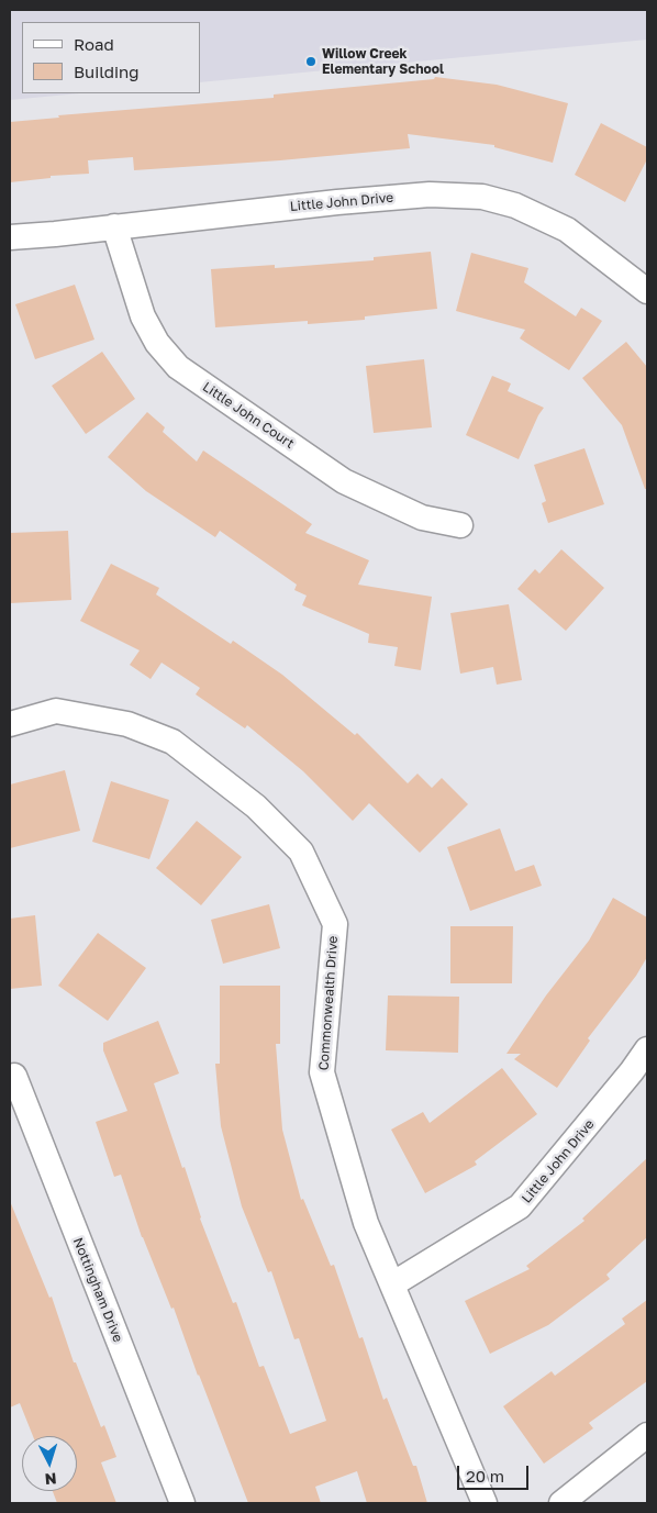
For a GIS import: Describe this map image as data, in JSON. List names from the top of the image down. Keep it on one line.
{"streets":{"street":["Little John Drive","Little John Court","Commonwealth Drive","Nottingham Drive"]},"crossings":[["Little John Drive","Little John Court"],["Little John Drive","Commonwealth Drive"]],"places":["Willow Creek Elementary School"],"legend":["Road","Building"],"scale_bar":"20 m","north":"bottom"}
